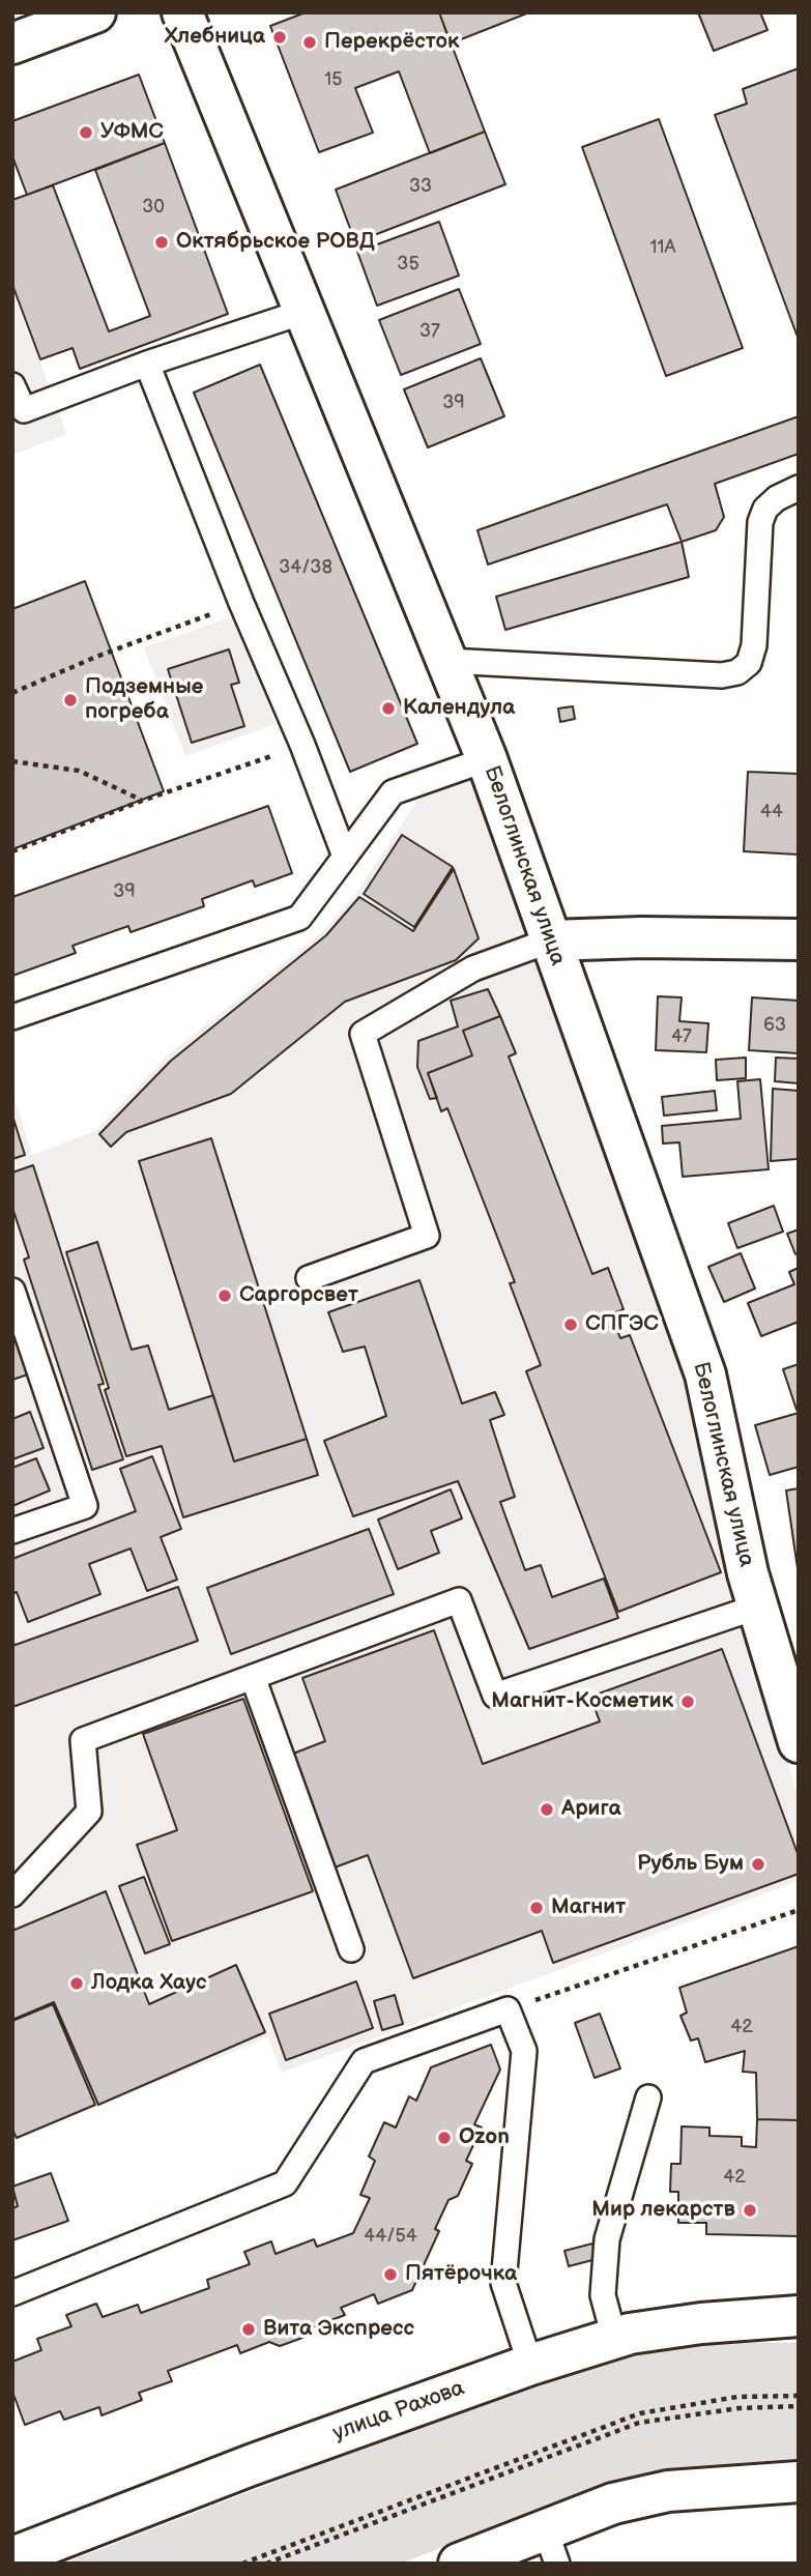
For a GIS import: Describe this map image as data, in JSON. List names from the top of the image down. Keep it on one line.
{"streets":{"street":["Белоглинская улица","улица Рахова"]},"places":["Хлебница","Перекрёсток","УФМС","Октябрьское РОВД","Подземные погреба","Календула","Саргорсвет","СПГЭС","Магнит-Косметик","Арига","Рубль Бум","Магнит","Лодка Хаус","Ozon","Мир лекарств","Пятёрочка","Вита Экспресс"],"house_numbers":["15","33","30","11А","35","37","39","34/38","44","39","63","47","42","42","44/54"]}
